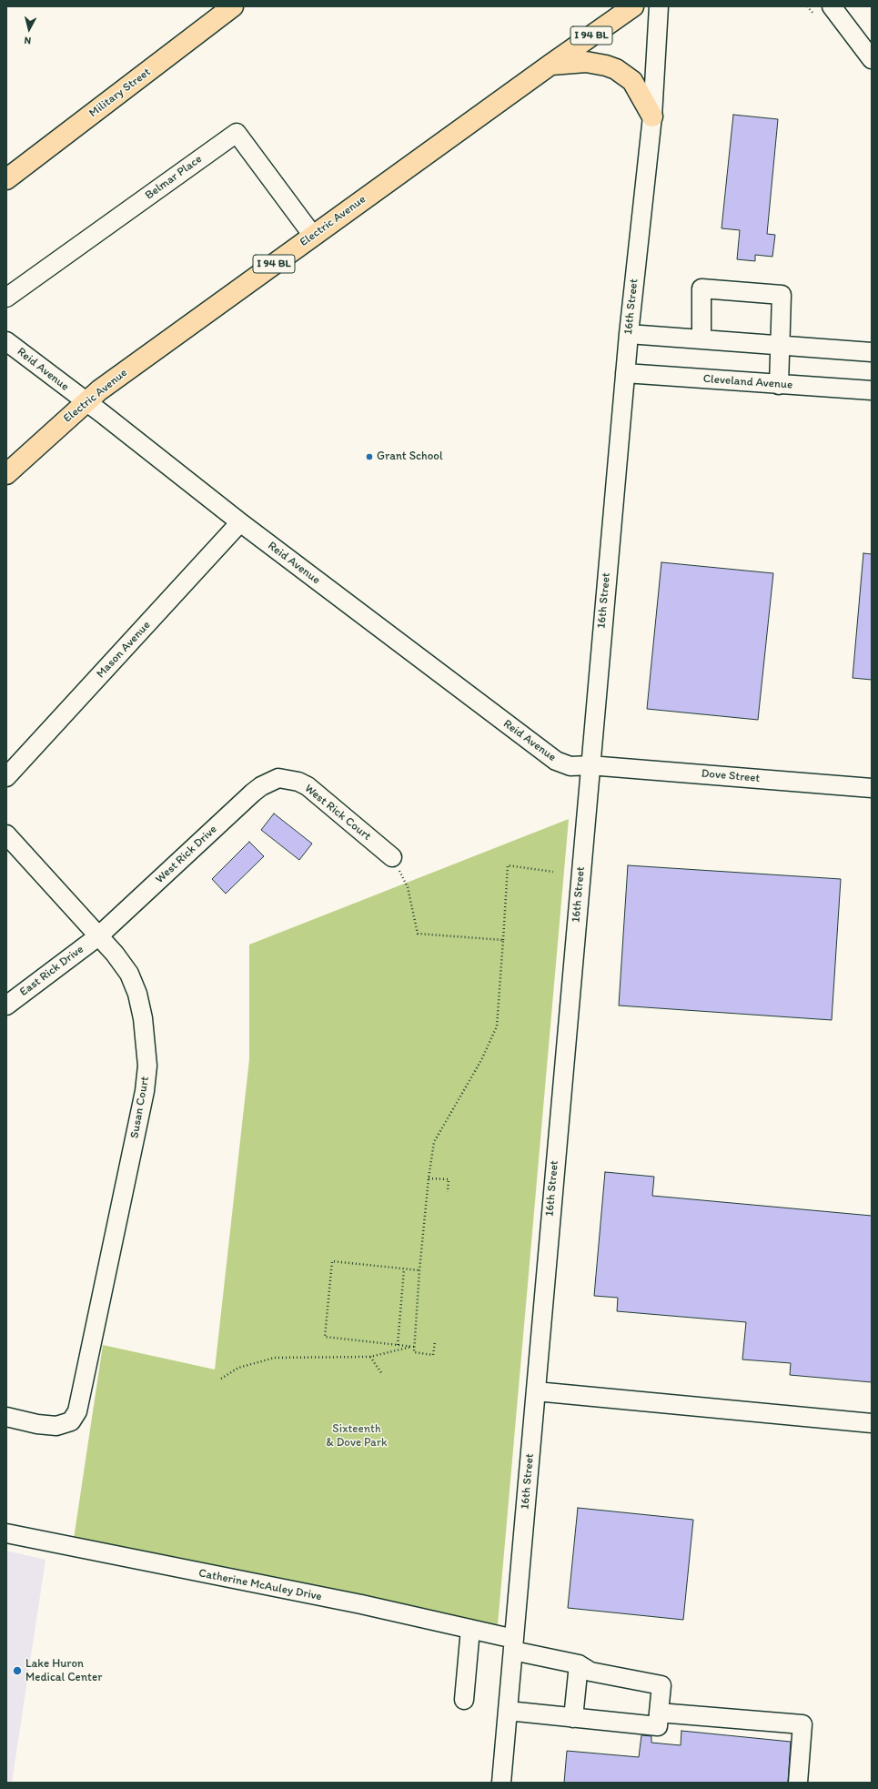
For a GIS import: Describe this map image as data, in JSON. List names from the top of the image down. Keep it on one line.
{"streets":{"main road":["I 94 BL","Military Street","Electric Avenue"],"street":["Belmar Place","16th Street","Reid Avenue","Cleveland Avenue","Mason Avenue","Dove Street","West Rick Court","West Rick Drive","East Rick Drive","Susan Court","Catherine McAuley Drive"]},"crossings":[["Belmar Place","Electric Avenue"],["Electric Avenue","Reid Avenue"],["16th Street","Reid Avenue"],["16th Street","Cleveland Avenue"],["16th Street","Dove Street"],["16th Street","Catherine McAuley Drive"],["Reid Avenue","Mason Avenue"],["Reid Avenue","Dove Street"],["West Rick Court","West Rick Drive"],["West Rick Drive","East Rick Drive"],["West Rick Drive","Susan Court"],["East Rick Drive","Susan Court"]],"parks":["Sixteenth & Dove Park"],"places":["Grant School","Lake Huron Medical Center"],"north":"bottom"}
